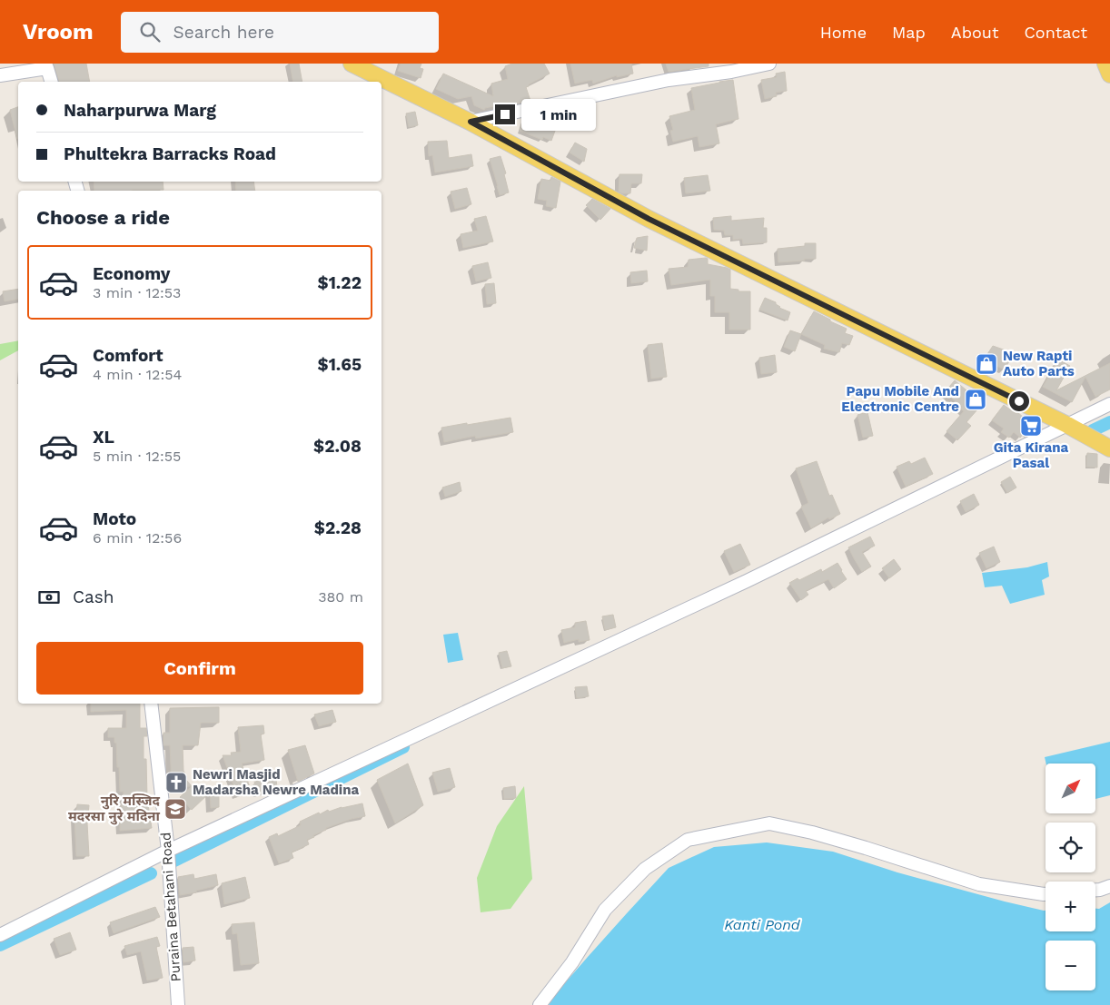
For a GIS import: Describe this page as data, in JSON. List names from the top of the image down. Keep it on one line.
{"streets":{"street":["Puraina Betahani Road"]},"water":["Kanti Pond"],"places":{"shop":["New Rapti Auto Parts","Papu Mobile And Electronic Centre"],"supermarket":["Gita Kirana Pasal"],"church":["Newri Masjid Madarsha Newre Madina"],"school or university":["नुरि मस्जिद मदरसा नुरे मदिना"]},"north":"top right","page":{"header":"Vroom","search":"Search here","nav":["Home","Map","About","Contact"],"banner":["Naharpurwa Marg","Phultekra Barracks Road"],"bubble":"1 min","heading":"Choose a ride","list":[{"name":"Economy","note":"3 min · 12:53","value":"$1.22"},{"name":"Comfort","note":"4 min · 12:54","value":"$1.65"},{"name":"XL","note":"5 min · 12:55","value":"$2.08"},{"name":"Moto","note":"6 min · 12:56","value":"$2.28"}],"pay":["Cash","380 m"],"buttons":"Confirm","map_buttons":["+","−"]}}
